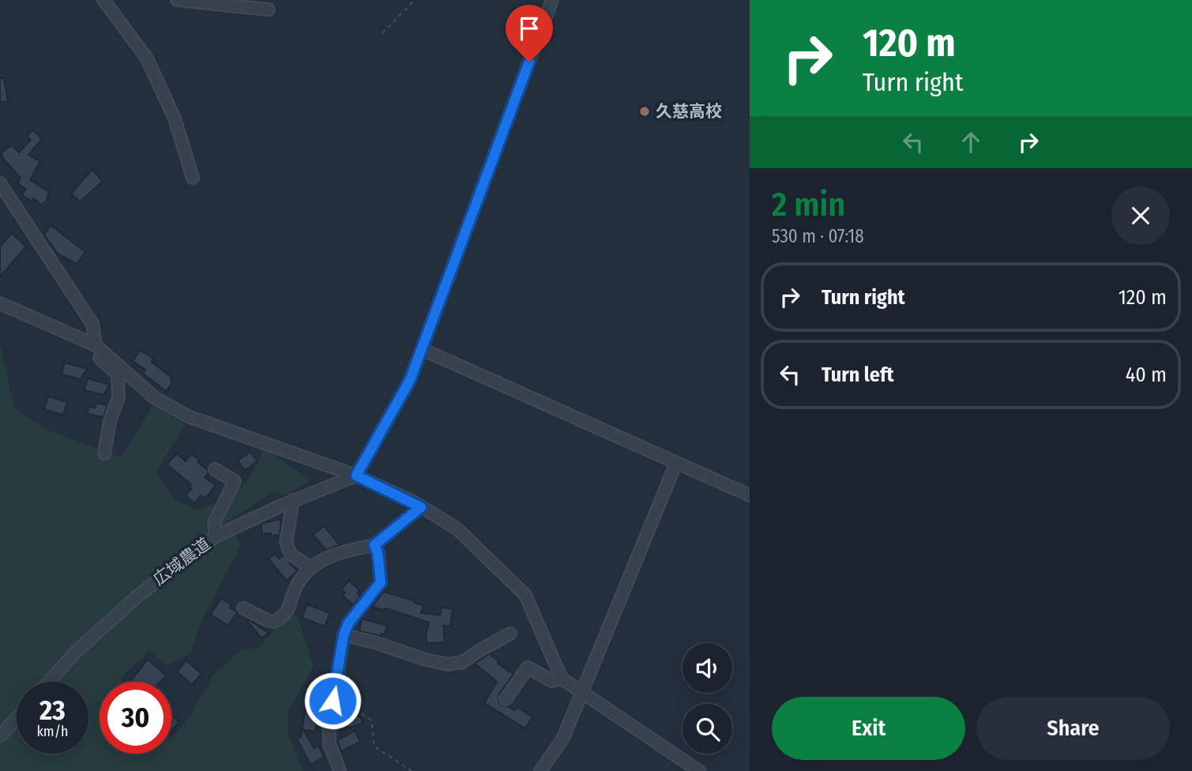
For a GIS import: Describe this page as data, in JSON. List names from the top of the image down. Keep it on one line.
{"streets":{"street":["広域農道"]},"places":["久慈高校"],"page":{"turn":["120 m","Turn right"],"heading":["2 min","530 m · 07:18"],"list":[{"name":"Turn right","value":"120 m"},{"name":"Turn left","value":"40 m"}],"speed":"23 km/h","limit":"30","buttons":["Exit","Share"]}}
